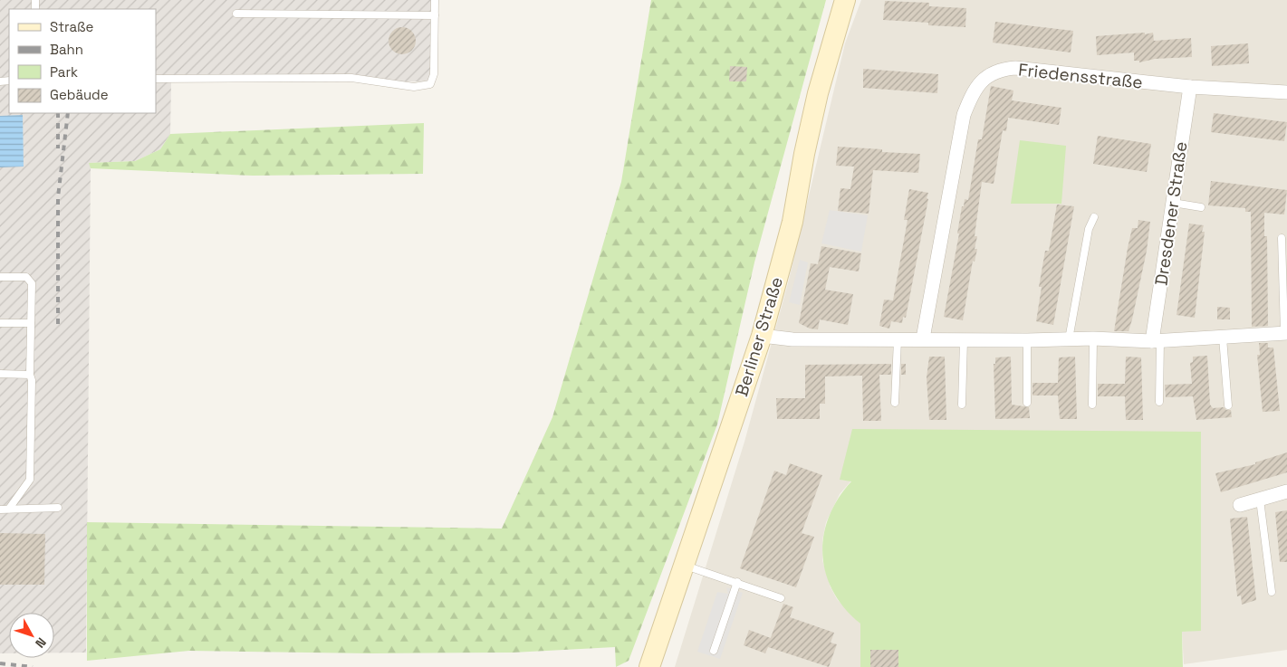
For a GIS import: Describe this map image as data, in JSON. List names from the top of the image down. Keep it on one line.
{"streets":{"street":["Friedensstraße","Dresdener Straße","Berliner Straße"]},"crossings":[["Friedensstraße","Dresdener Straße"]],"legend":["Straße","Bahn","Park","Gebäude"],"north":"bottom right"}
